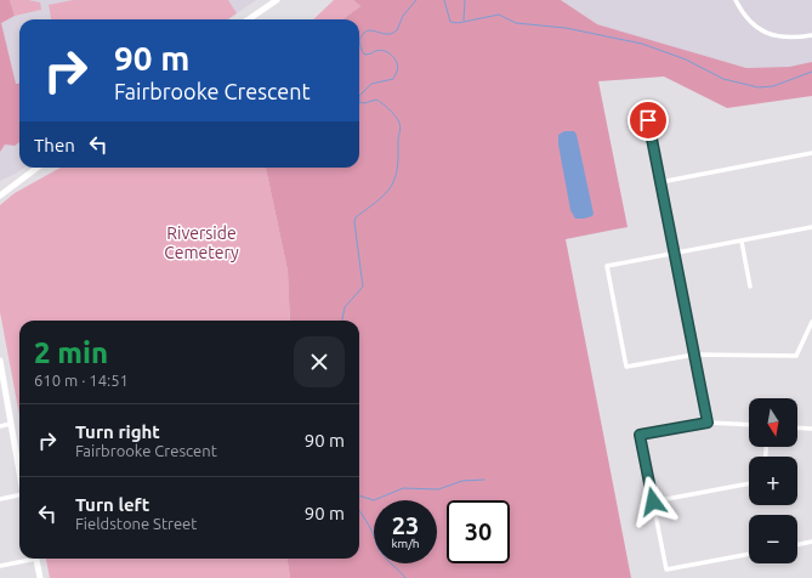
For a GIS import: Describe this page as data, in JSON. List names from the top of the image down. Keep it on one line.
{"parks":["Riverside Cemetery"],"north":"bottom","page":{"turn":["90 m","Fairbrooke Crescent"],"then":"Then","heading":["2 min","610 m · 14:51"],"map_buttons":["+","−"],"list":[{"name":"Turn right","note":"Fairbrooke Crescent","value":"90 m"},{"name":"Turn left","note":"Fieldstone Street","value":"90 m"}],"speed":"23 km/h","limit":"30"}}
